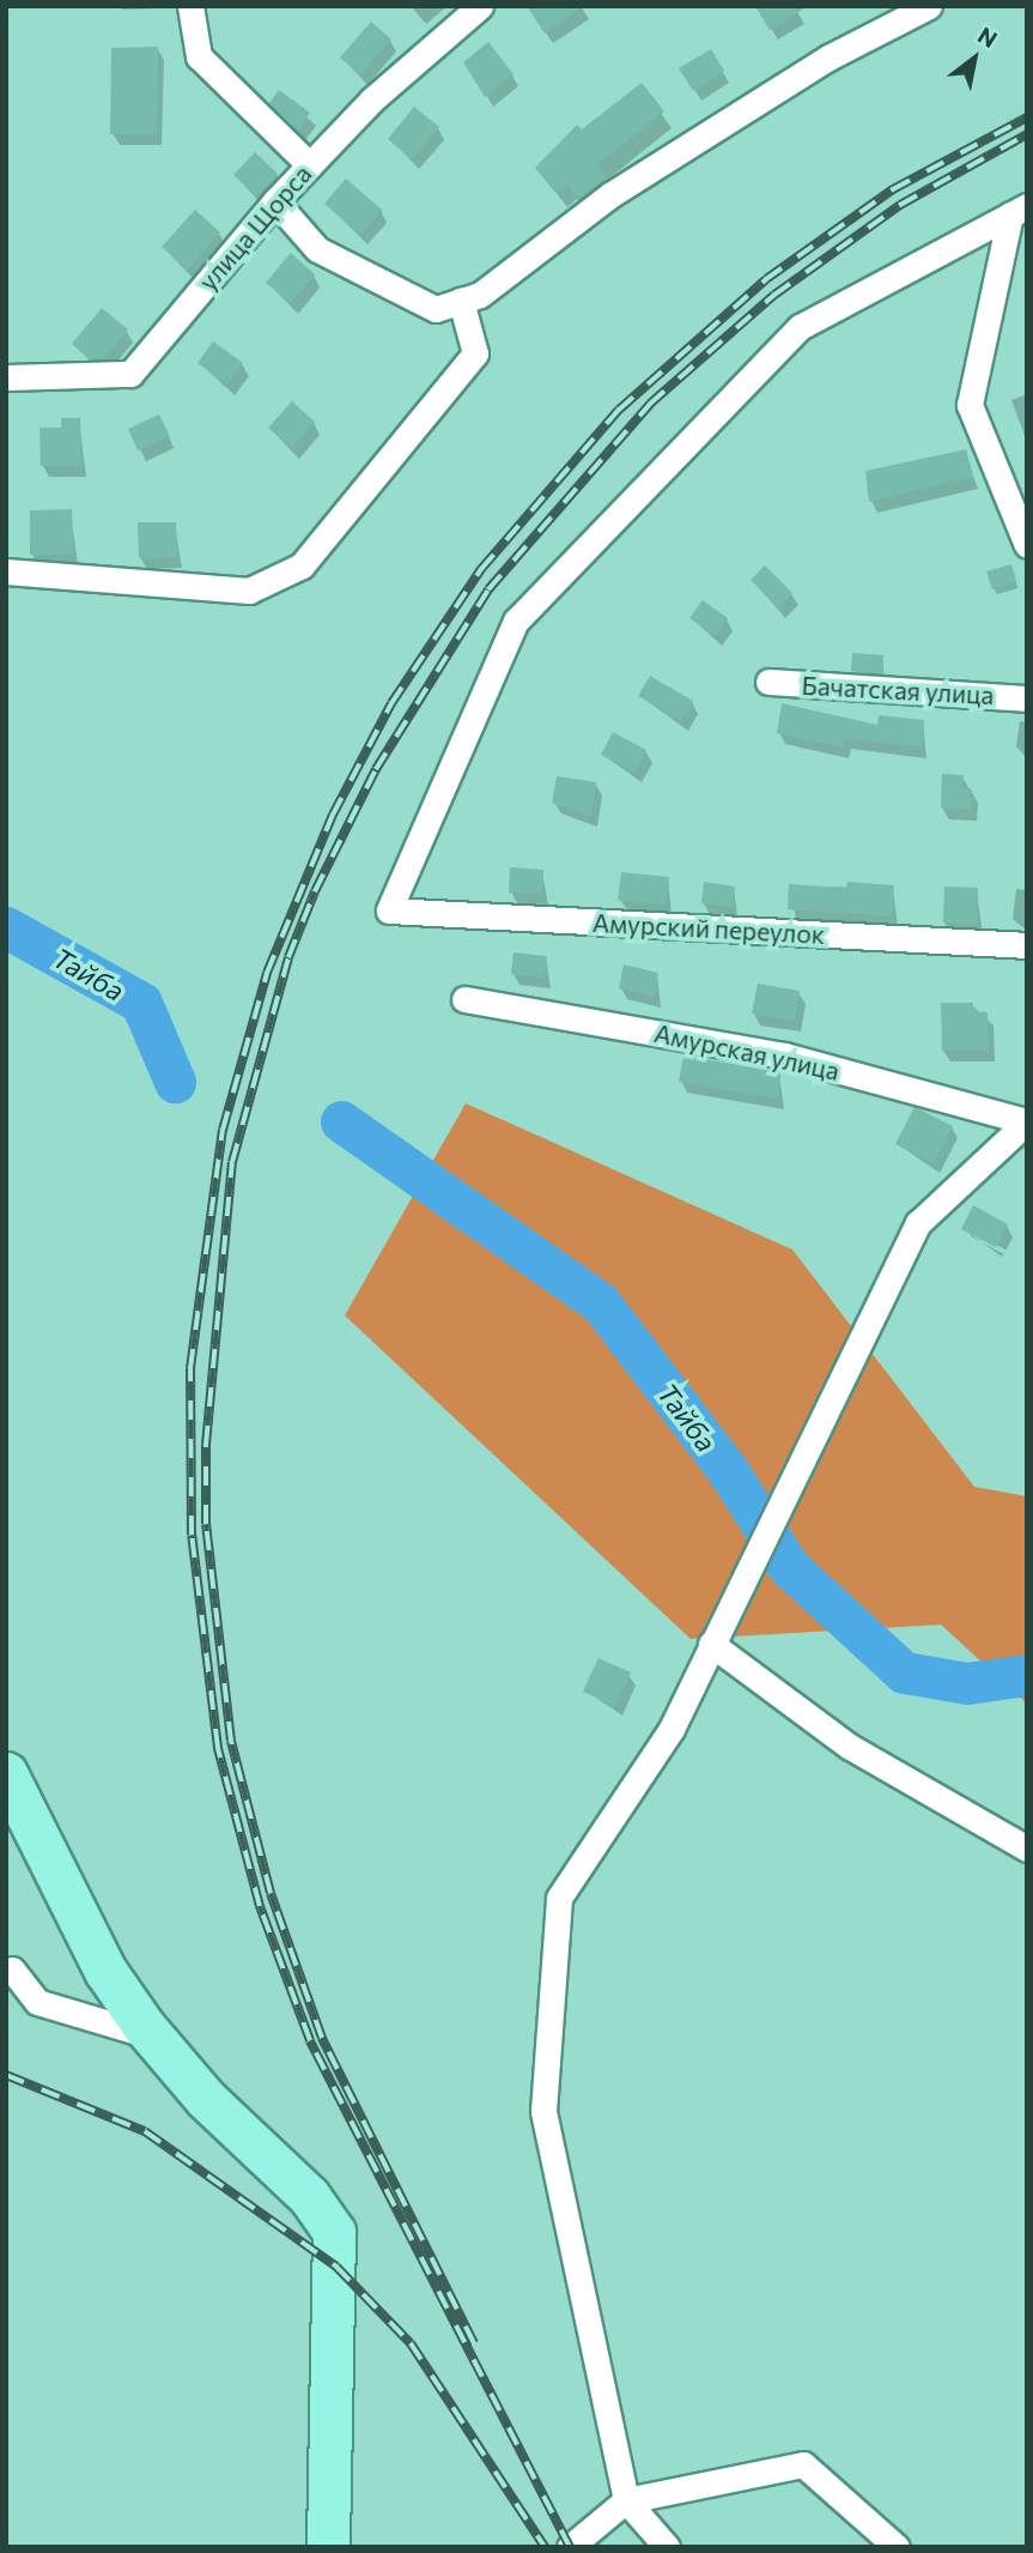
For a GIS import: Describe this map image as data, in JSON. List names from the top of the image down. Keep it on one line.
{"streets":{"street":["улица Щорса","Бачатская улица","Амурский переулок","Амурская улица"]},"water":["Тайба"],"north":"top right"}
